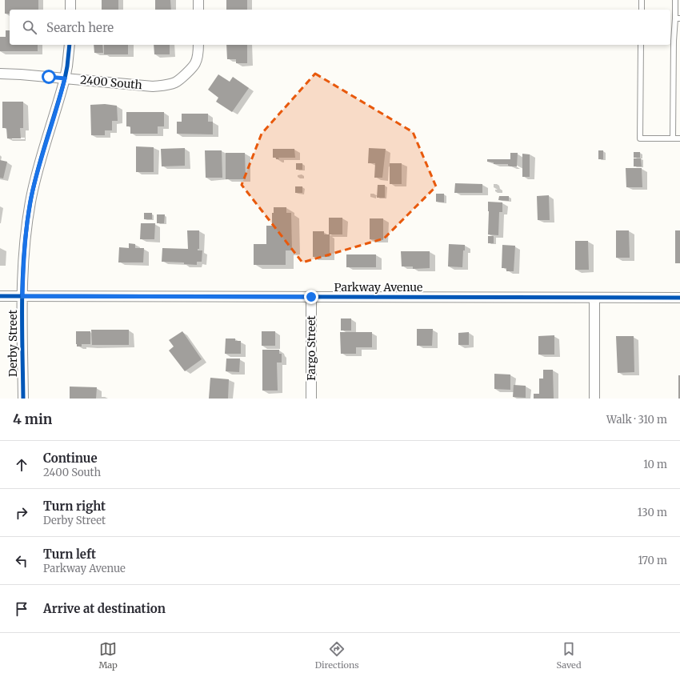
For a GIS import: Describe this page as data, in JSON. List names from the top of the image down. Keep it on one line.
{"streets":{"street":["2400 South","Parkway Avenue","Derby Street","Fargo Street"]},"crossings":[["2400 South","Derby Street"],["Parkway Avenue","Derby Street"],["Parkway Avenue","Fargo Street"]],"page":{"search":"Search here","heading":["4 min","Walk · 310 m"],"list":[["Continue","2400 South","10 m"],["Turn right","Derby Street","130 m"],["Turn left","Parkway Avenue","170 m"],"Arrive at destination"],"nav":["Map","Directions","Saved"]}}
